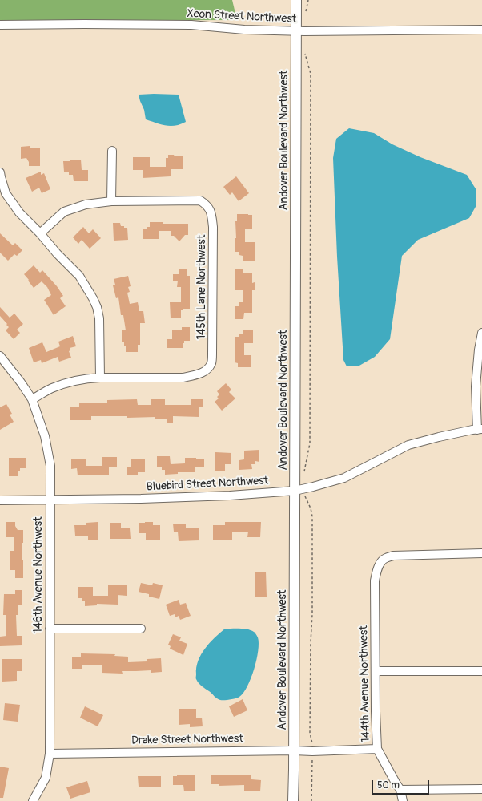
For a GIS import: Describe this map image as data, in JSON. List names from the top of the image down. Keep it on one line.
{"streets":{"street":["Xeon Street Northwest","Andover Boulevard Northwest","145th Lane Northwest","Bluebird Street Northwest","146th Avenue Northwest","144th Avenue Northwest","Drake Street Northwest"]},"crossings":[["Xeon Street Northwest","Andover Boulevard Northwest"],["Andover Boulevard Northwest","Bluebird Street Northwest"],["Andover Boulevard Northwest","Drake Street Northwest"],["Bluebird Street Northwest","146th Avenue Northwest"],["146th Avenue Northwest","Drake Street Northwest"],["144th Avenue Northwest","Drake Street Northwest"]],"scale_bar":"50 m"}
